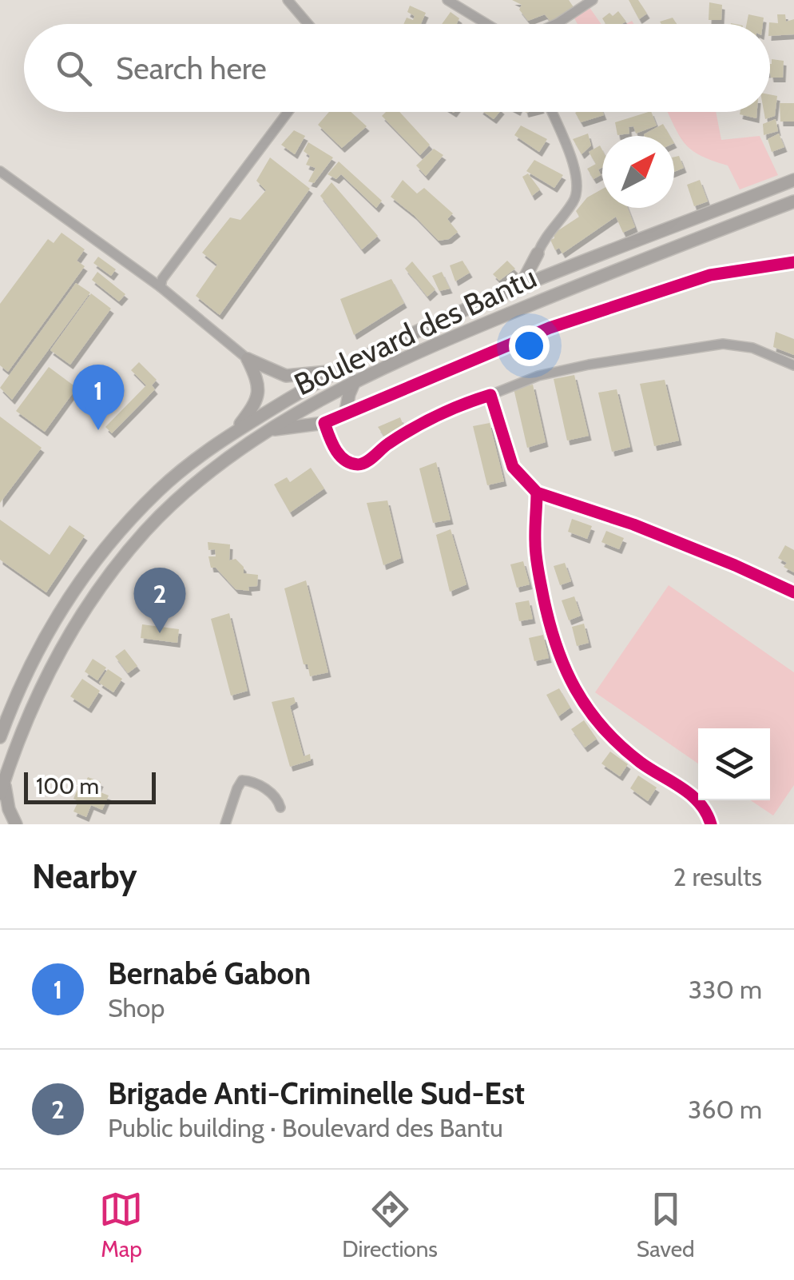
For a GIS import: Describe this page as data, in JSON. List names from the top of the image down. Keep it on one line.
{"streets":{"highway":["Boulevard des Bantu"]},"scale_bar":"100 m","north":"top right","page":{"search":"Search here","pins":["1","2"],"scale":"100 m","heading":["Nearby","2 results"],"list":[{"mark":"1","name":"Bernabé Gabon","note":"Shop","value":"330 m"},{"mark":"2","name":"Brigade Anti-Criminelle Sud-Est","note":"Public building · Boulevard des Bantu","value":"360 m"}],"nav":["Map","Directions","Saved"]}}
